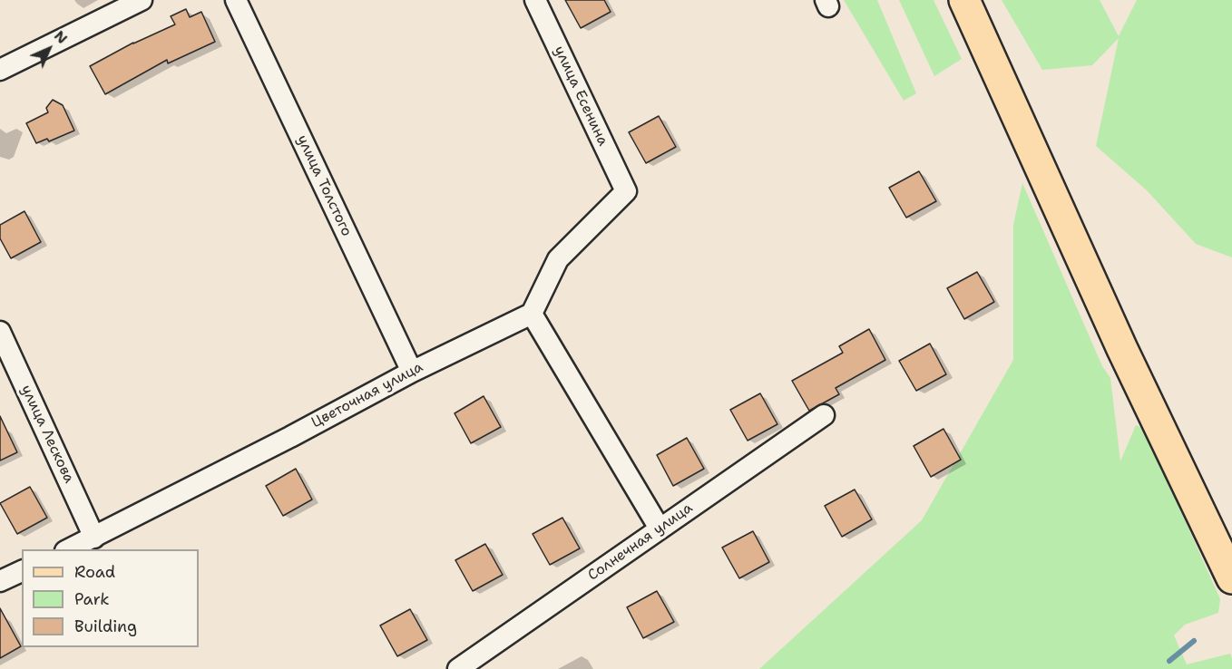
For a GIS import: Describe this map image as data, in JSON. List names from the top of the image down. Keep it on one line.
{"streets":{"street":["улица Есенина","улица Толстого","Цветочная улица","улица Лескова","Солнечная улица"]},"crossings":[["улица Есенина","Цветочная улица"],["улица Толстого","Цветочная улица"],["Цветочная улица","улица Лескова"]],"legend":["Road","Park","Building"],"north":"top right"}
